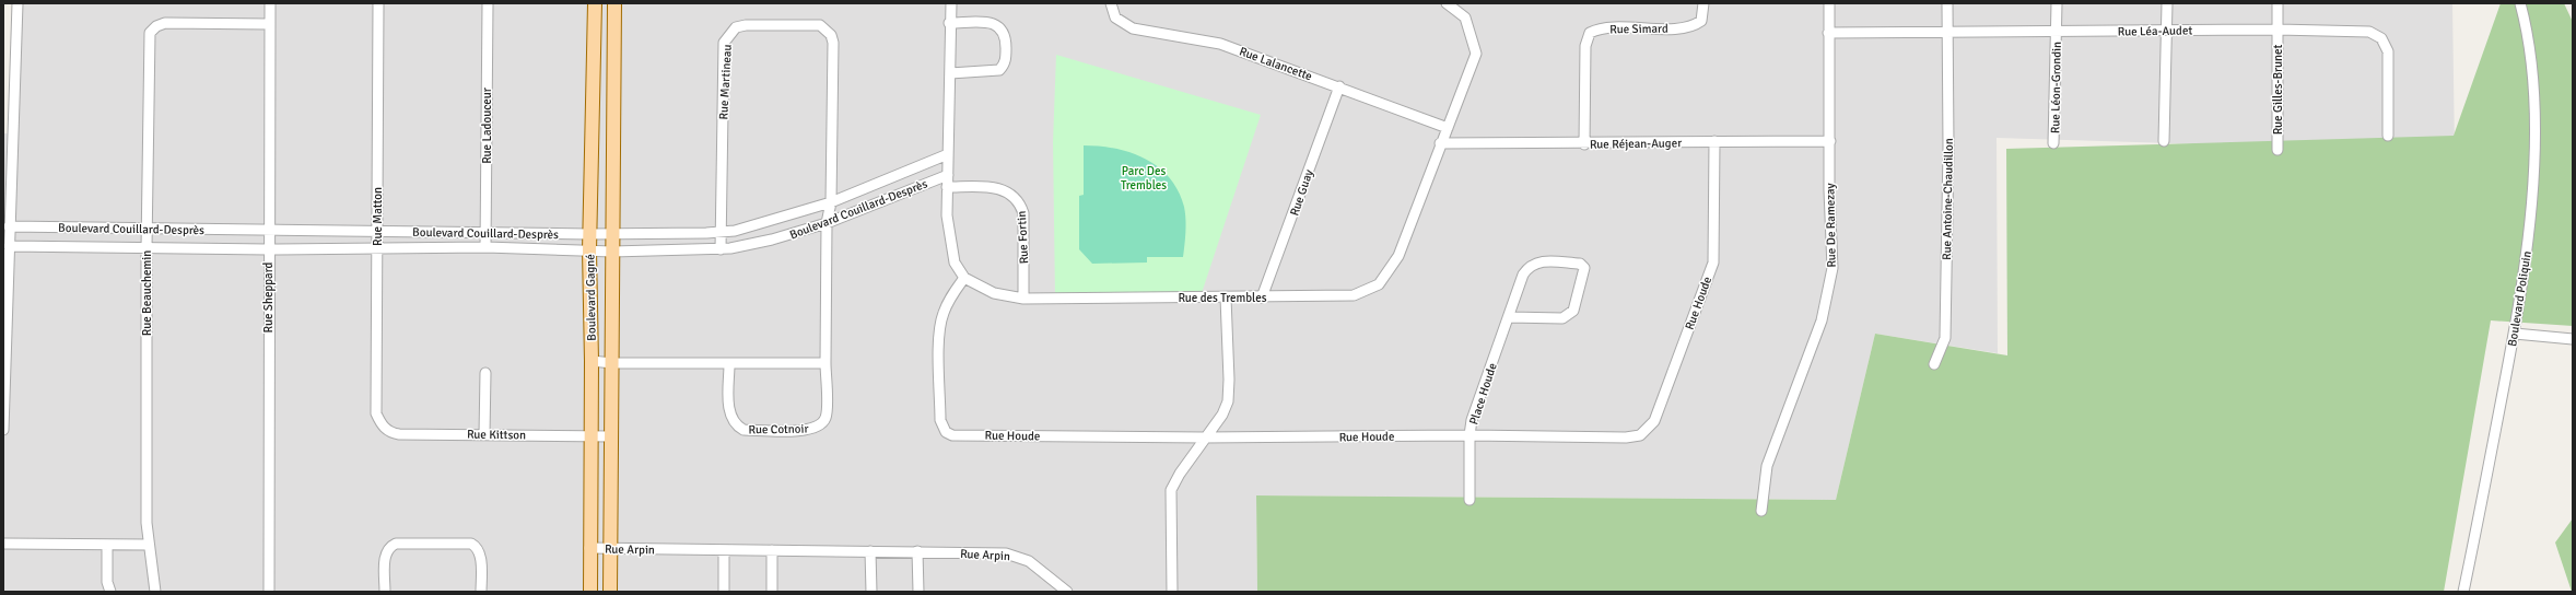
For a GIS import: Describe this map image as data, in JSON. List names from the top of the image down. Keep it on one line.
{"streets":{"main road":["Boulevard Gagné"],"street":["Rue Simard","Rue Léa-Audet","Rue Lalancette","Rue Martineau","Rue Léon-Grondin","Rue Gilles-Brunet","Rue Ladouceur","Rue Réjean-Auger","Rue Guay","Rue Antoine-Chaudillon","Boulevard Couillard-Desprès","Rue Matton","Rue De Ramezay","Rue Fortin","Rue Beauchemin","Rue Sheppard","Rue des Trembles","Boulevard Poliquin","Rue Houde","Place Houde","Rue Cotnoir","Rue Kittson","Rue Arpin"]},"crossings":[["Rue Simard","Rue Réjean-Auger"],["Rue Léa-Audet","Rue Léon-Grondin"],["Rue Léa-Audet","Rue Gilles-Brunet"],["Rue Léa-Audet","Rue Antoine-Chaudillon"],["Rue Léa-Audet","Rue De Ramezay"],["Rue Lalancette","Rue Guay"],["Rue Lalancette","Rue des Trembles"],["Rue Martineau","Boulevard Couillard-Desprès"],["Rue Martineau","Rue Cotnoir"],["Rue Ladouceur","Boulevard Couillard-Desprès"],["Rue Réjean-Auger","Rue De Ramezay"],["Rue Réjean-Auger","Rue des Trembles"],["Rue Réjean-Auger","Rue Houde"],["Rue Guay","Rue des Trembles"],["Boulevard Couillard-Desprès","Rue Matton"],["Boulevard Couillard-Desprès","Rue Beauchemin"],["Boulevard Couillard-Desprès","Rue Sheppard"],["Boulevard Couillard-Desprès","Boulevard Gagné"],["Boulevard Couillard-Desprès","Rue Cotnoir"],["Rue Matton","Rue Kittson"],["Rue Fortin","Rue des Trembles"],["Rue Beauchemin","Rue Sheppard"],["Boulevard Gagné","Rue Kittson"],["Boulevard Gagné","Rue Arpin"],["Rue des Trembles","Rue Houde"],["Rue Houde","Place Houde"]],"parks":["Parc Des Trembles"]}
